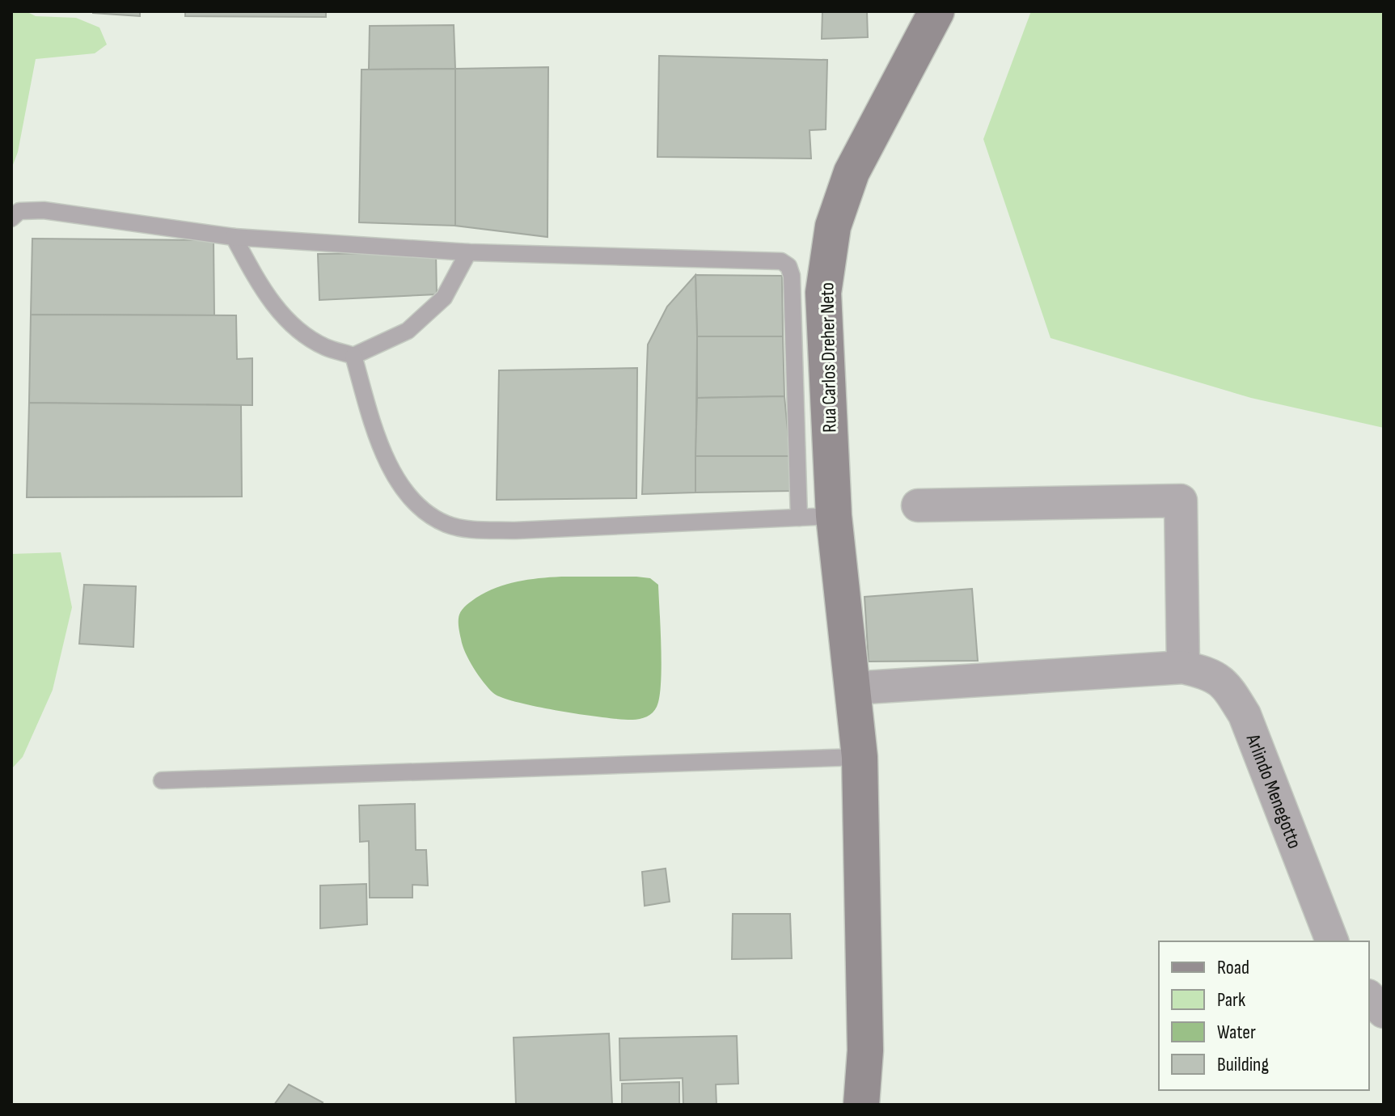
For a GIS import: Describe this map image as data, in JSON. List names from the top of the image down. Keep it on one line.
{"streets":{"main road":["Rua Carlos Dreher Neto"],"street":["Arlindo Menegotto"]},"legend":["Road","Park","Water","Building"]}
